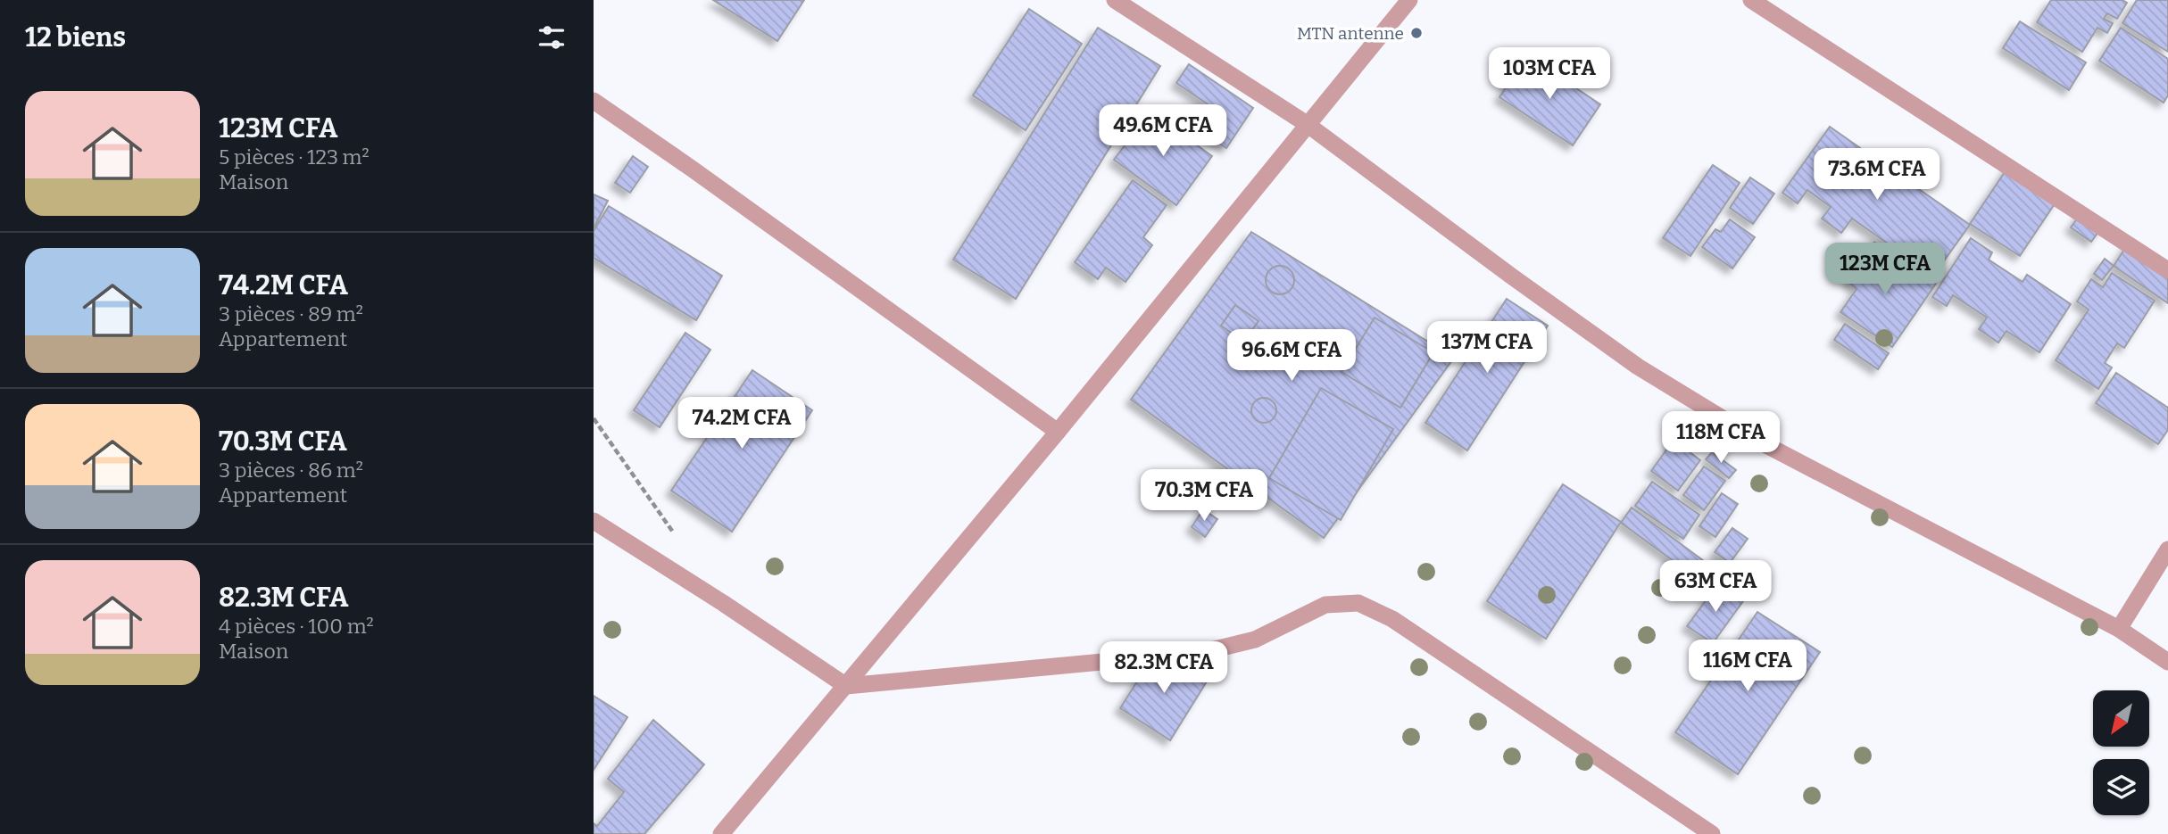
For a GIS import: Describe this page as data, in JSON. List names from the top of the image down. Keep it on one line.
{"places":["MTN antenne"],"north":"bottom left","page":{"heading":"12 biens","price":["103M CFA","49.6M CFA","73.6M CFA","123M CFA","137M CFA","96.6M CFA","74.2M CFA","118M CFA","70.3M CFA","63M CFA","116M CFA","82.3M CFA"],"list":[{"name":"123M CFA","note":"5 pièces · 123 m² · Maison"},{"name":"74.2M CFA","note":"3 pièces · 89 m² · Appartement"},{"name":"70.3M CFA","note":"3 pièces · 86 m² · Appartement"},{"name":"82.3M CFA","note":"4 pièces · 100 m² · Maison"}]}}
